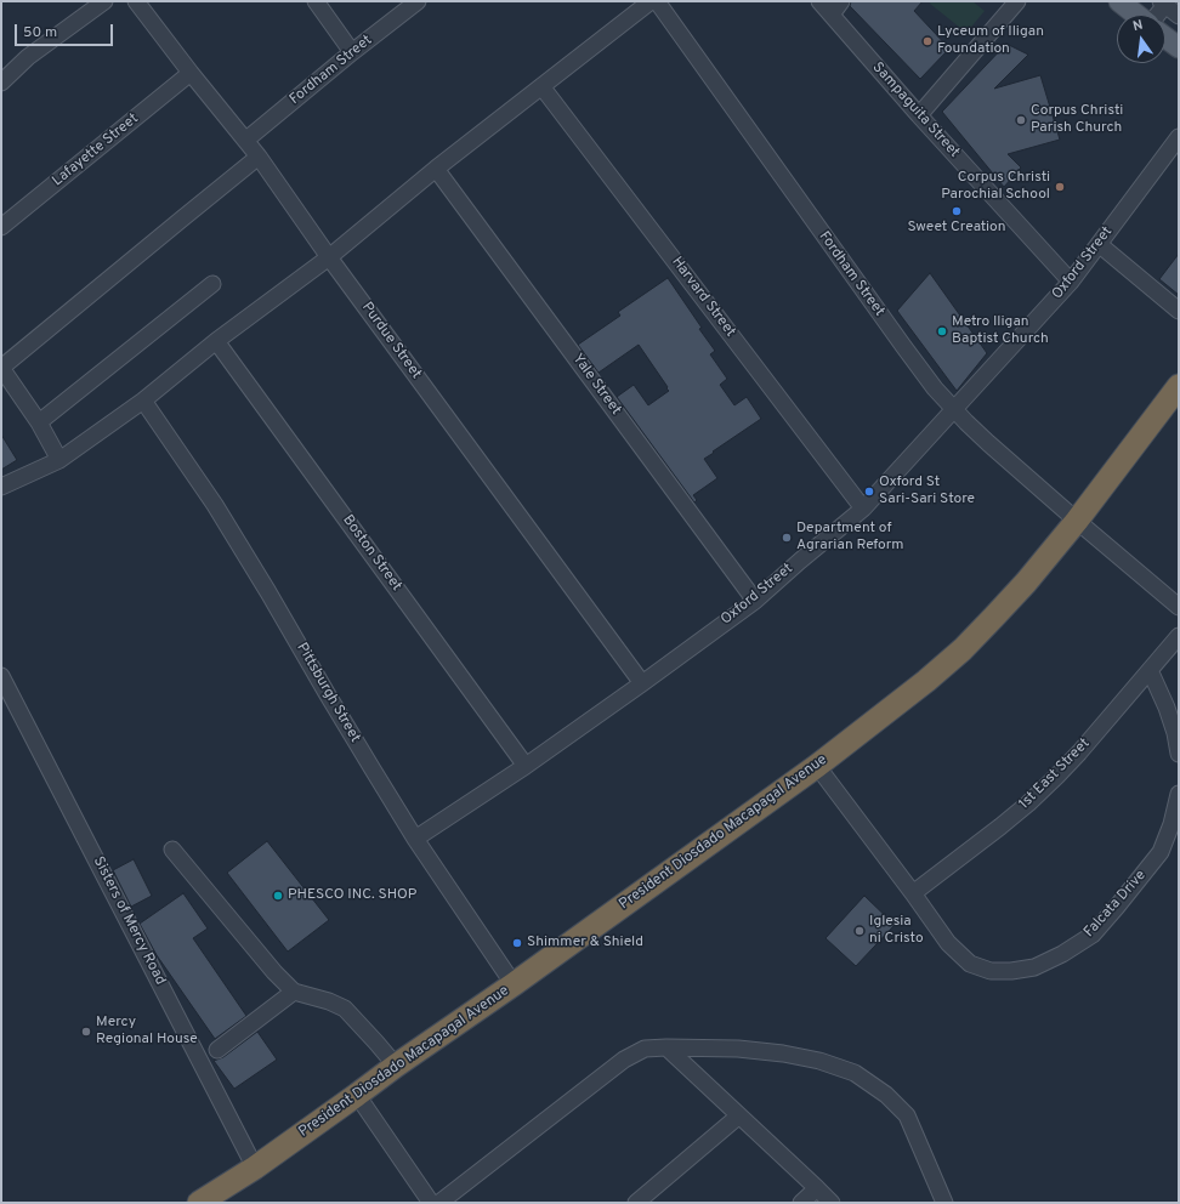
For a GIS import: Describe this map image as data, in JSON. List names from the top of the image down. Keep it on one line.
{"streets":{"highway":["President Diosdado Macapagal Avenue"],"street":["Fordham Street","Sampaguita Street","Lafayette Street","Oxford Street","Harvard Street","Purdue Street","Yale Street","Boston Street","Pittsburgh Street","1st East Street","Falcata Drive","Sisters of Mercy Road"]},"crossings":[["Fordham Street","Oxford Street"],["Fordham Street","Purdue Street"],["Fordham Street","President Diosdado Macapagal Avenue"],["Sampaguita Street","Oxford Street"],["Lafayette Street","Purdue Street"],["Oxford Street","Harvard Street"],["Oxford Street","Purdue Street"],["Oxford Street","Yale Street"],["Oxford Street","Boston Street"],["Oxford Street","Pittsburgh Street"],["Pittsburgh Street","President Diosdado Macapagal Avenue"],["1st East Street","Falcata Drive"],["President Diosdado Macapagal Avenue","Falcata Drive"],["President Diosdado Macapagal Avenue","Sisters of Mercy Road"]],"places":["Lyceum of Iligan Foundation","Corpus Christi Parish Church","Corpus Christi Parochial School","Sweet Creation","Metro Iligan Baptist Church","Oxford St Sari-Sari Store","Department of Agrarian Reform","PHESCO INC. SHOP","Iglesia ni Cristo","Shimmer & Shield","Mercy Regional House"],"scale_bar":"50 m","north":"top"}
